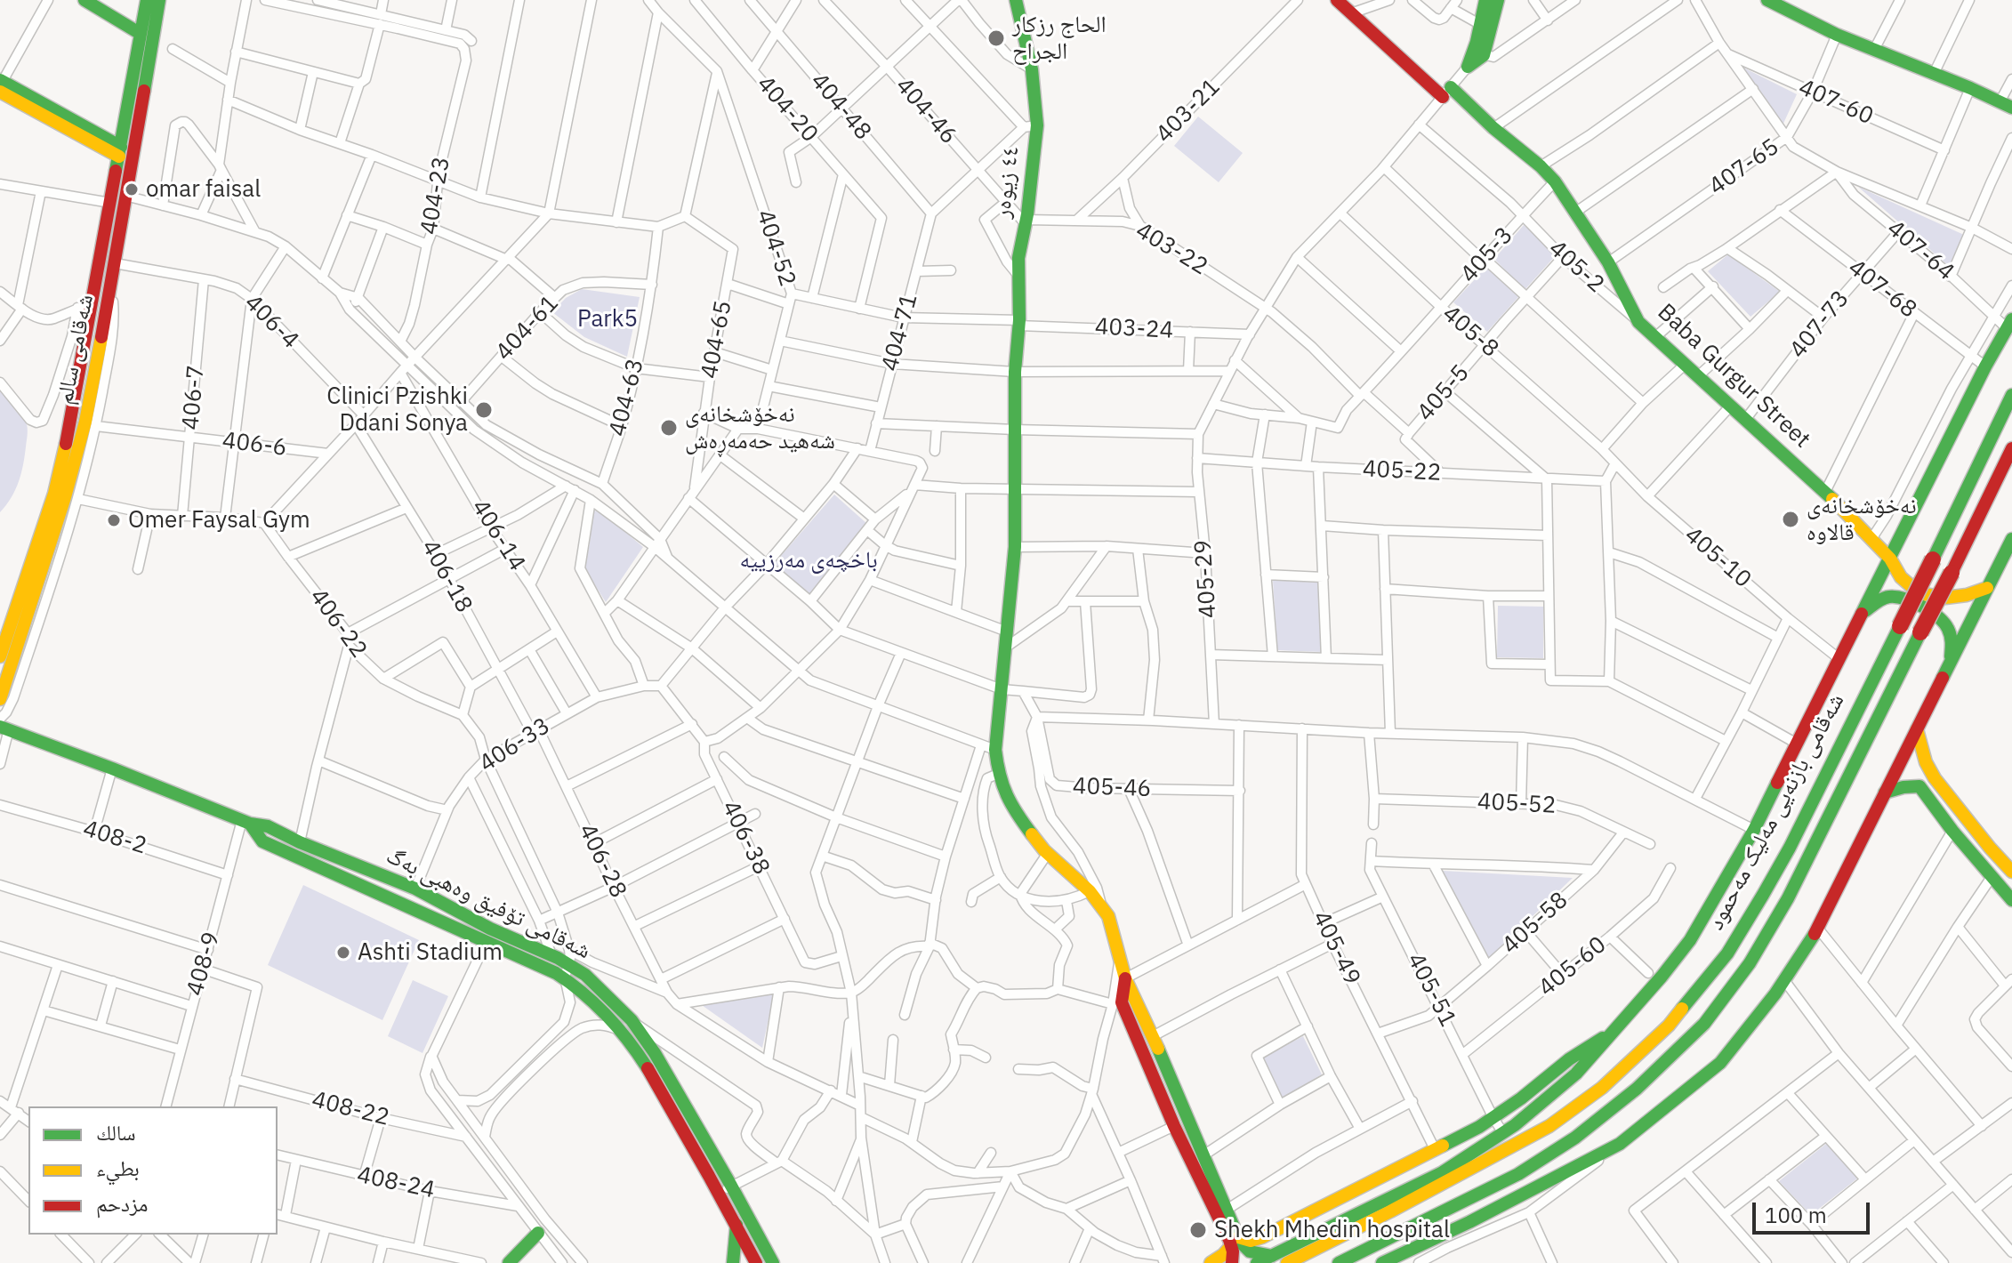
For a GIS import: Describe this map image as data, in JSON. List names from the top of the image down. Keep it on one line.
{"streets":{"main road":["٤٤ زیوەر","شەقامی سالم","Baba Gurgur Street","شەقامی بازنەیی مەلیک مەحمود","شەقامی تۆفیق وەهبی بەگ"],"street":["407-60","404-48","404-20","404-46","403-21","407-65","404-23","404-52","403-22","407-64","405-3","405-2","407-68","406-4","407-73","404-61","403-24","405-8","404-71","404-65","405-5","406-7","404-63","406-6","405-22","406-14","405-10","406-18","405-29","406-22","406-33","405-46","405-52","408-2","406-38","406-28","405-58","405-49","408-9","405-60","405-51","408-22","408-24"]},"crossings":[["407-60","407-65"],["404-48","404-71"],["404-20","403-24"],["404-46","٤٤ زیوەر"],["404-46","403-22"],["403-21","403-22"],["407-65","Baba Gurgur Street"],["٤٤ زیوەر","403-22"],["٤٤ زیوەر","403-24"],["404-52","403-24"],["403-22","405-3"],["403-22","405-5"],["403-22","405-22"],["407-64","407-73"],["405-3","405-2"],["405-3","405-8"],["405-3","Baba Gurgur Street"],["405-2","Baba Gurgur Street"],["405-2","405-5"],["407-68","407-73"],["406-4","شەقامی سالم"],["406-4","406-7"],["407-73","Baba Gurgur Street"],["404-61","404-63"],["403-24","404-71"],["405-8","405-5"],["405-8","405-10"],["406-7","406-6"],["405-22","405-29"],["406-14","406-33"],["406-18","406-33"],["406-18","406-28"],["406-33","406-38"],["406-33","406-28"],["406-33","شەقامی تۆفیق وەهبی بەگ"],["405-52","405-58"],["408-2","408-9"],["شەقامی تۆفیق وەهبی بەگ","408-9"],["405-58","405-49"],["405-58","405-51"],["405-60","405-51"]],"parks":["Park5","باخچەی مەرزییە"],"places":["الحاج رزكار الجراح","omar faisal","Clinici Pzishki Ddani Sonya","نەخۆشخانەی شەهید حەمەڕەش","نەخۆشخانەی قالاوە","Omer Faysal Gym","Ashti Stadium","Shekh Mhedin hospital"],"legend":["سالك","بطيء","مزدحم"],"scale_bar":"100 m"}
